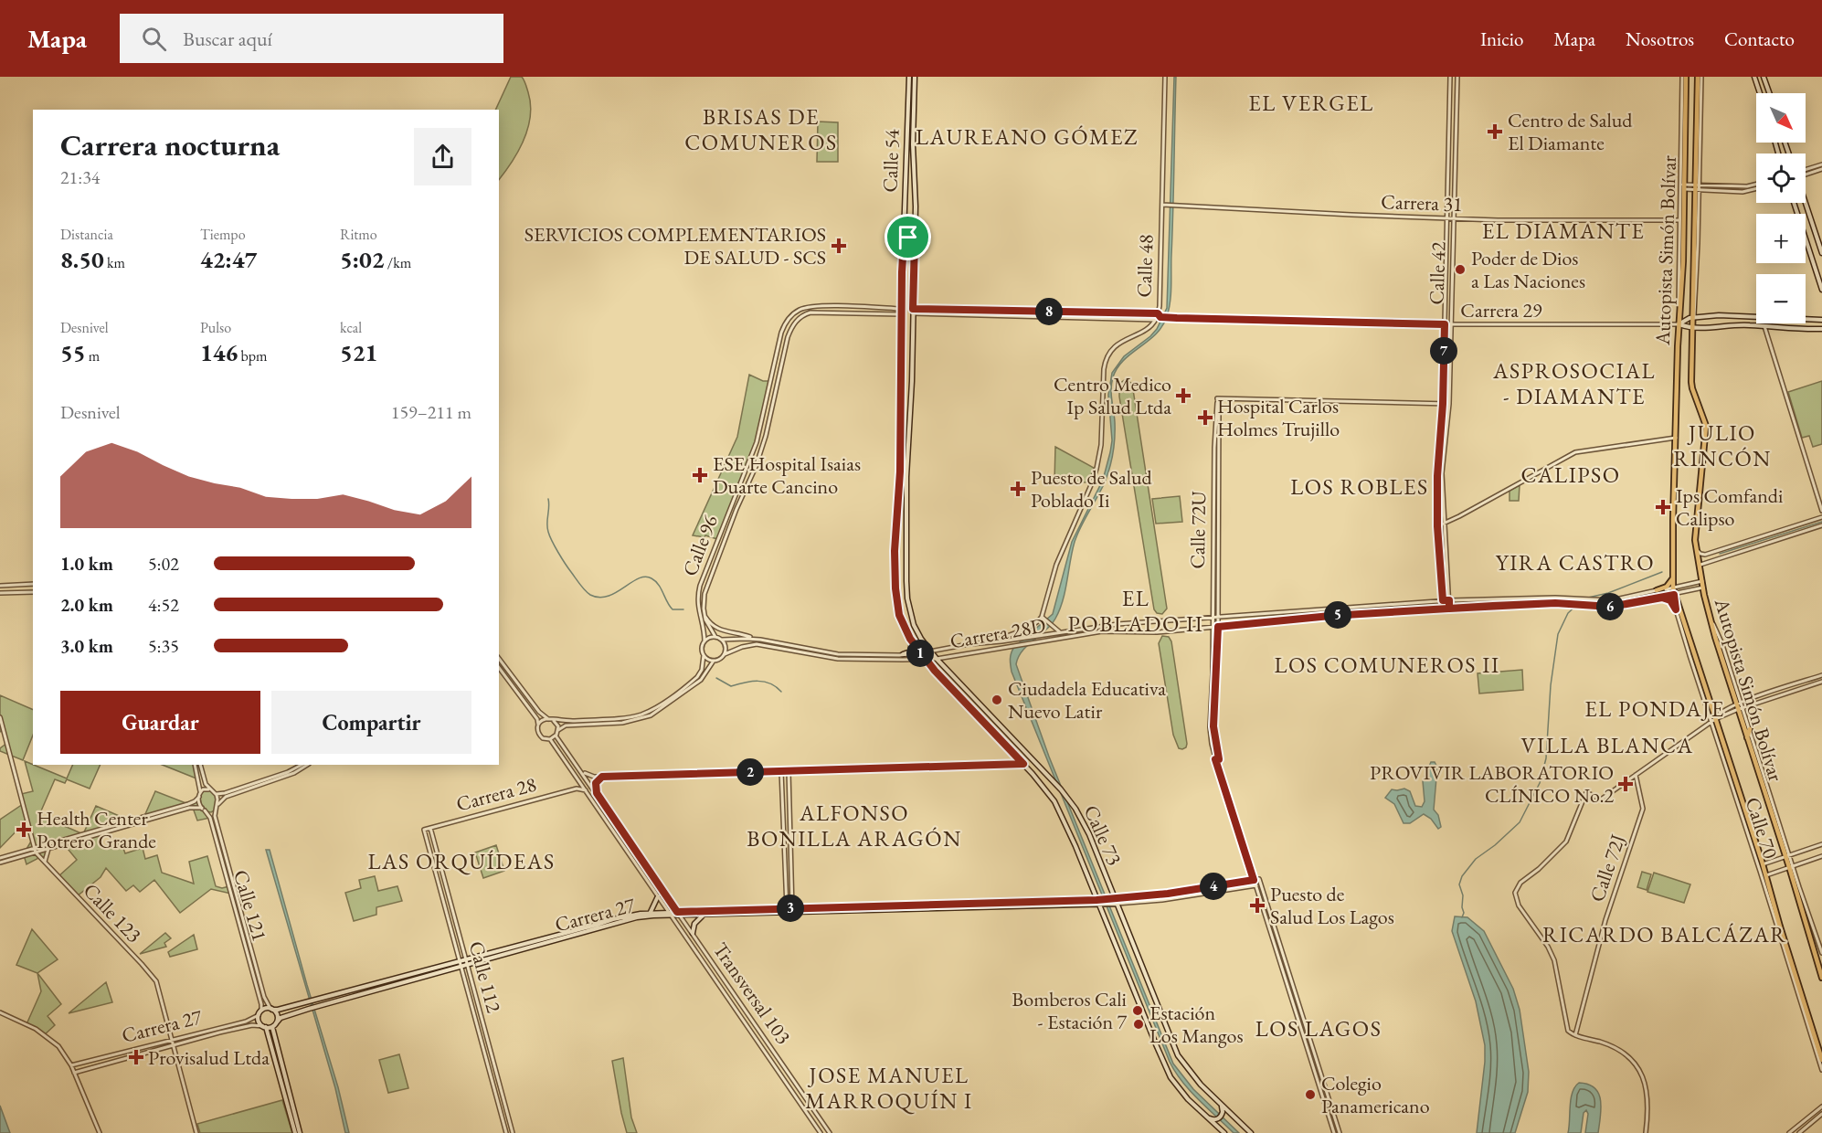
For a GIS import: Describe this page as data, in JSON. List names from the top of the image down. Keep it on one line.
{"streets":{"highway":["Autopista Simón Bolívar"],"main road":["Calle 54","Carrera 29","Calle 73","Carrera 27"],"street":["Carrera 31","Calle 48","Calle 42","Calle 72U","Calle 96","Carrera 28D","Carrera 28","Calle 70","Calle 72J","Calle 121","Calle 123","Calle 112","Transversal 103"]},"crossings":[["Calle 54","Carrera 29"],["Calle 54","Calle 96"],["Calle 54","Calle 73"],["Carrera 31","Calle 48"],["Carrera 31","Calle 42"],["Autopista Simón Bolívar","Carrera 29"],["Autopista Simón Bolívar","Carrera 28D"],["Autopista Simón Bolívar","Calle 70"],["Calle 48","Carrera 29"],["Calle 48","Carrera 28D"],["Calle 42","Carrera 29"],["Calle 42","Carrera 28D"],["Calle 72U","Carrera 28D"],["Calle 96","Carrera 28D"],["Carrera 28D","Calle 70"],["Carrera 28D","Calle 73"],["Carrera 28","Calle 112"],["Carrera 28","Transversal 103"],["Calle 73","Carrera 27"],["Calle 121","Carrera 27"],["Calle 123","Carrera 27"],["Carrera 27","Calle 112"],["Carrera 27","Transversal 103"]],"districts":["EL VERGEL","BRISAS DE COMUNEROS","LAUREANO GÓMEZ","EL DIAMANTE","ASPROSOCIAL - DIAMANTE","JULIO RINCÓN","CALIPSO","LOS ROBLES","YIRA CASTRO","EL POBLADO II","LOS COMUNEROS II","EL PONDAJE","VILLA BLANCA","ALFONSO BONILLA ARAGÓN","LAS ORQUÍDEAS","RICARDO BALCÁZAR","LOS LAGOS","JOSE MANUEL MARROQUÍN I"],"places":{"health":["Centro de Salud El Diamante","SERVICIOS COMPLEMENTARIOS DE SALUD - SCS","Centro Medico Ip Salud Ltda","Hospital Carlos Holmes Trujillo","ESE Hospital Isaias Duarte Cancino","Puesto de Salud Poblado Ii","Ips Comfandi Calipso","PROVIVIR LABORATORIO CLÍNICO No.2","Health Center Potrero Grande","Puesto de Salud Los Lagos","Provisalud Ltda"],"other":["Poder de Dios a Las Naciones","Ciudadela Educativa Nuevo Latir","Bomberos Cali - Estación 7","Estación Los Mangos","Colegio Panamericano"]},"north":"bottom right","page":{"header":"Mapa","search":"Buscar aquí","nav":["Inicio","Mapa","Nosotros","Contacto"],"map_buttons":["+","−"],"heading":["Carrera nocturna","21:34"],"stats":[["Distancia","8.50 km"],["Tiempo","42:47"],["Ritmo","5:02 /km"],["Desnivel","55 m"],["Pulso","146 bpm"],["kcal","521"]],"pins":["8","7","6","5","1","2","4","3"],"chart":["Desnivel","159–211 m"],"list":[{"name":"1.0 km","note":"5:02"},{"name":"2.0 km","note":"4:52"},{"name":"3.0 km","note":"5:35"}],"buttons":["Guardar","Compartir"]}}
